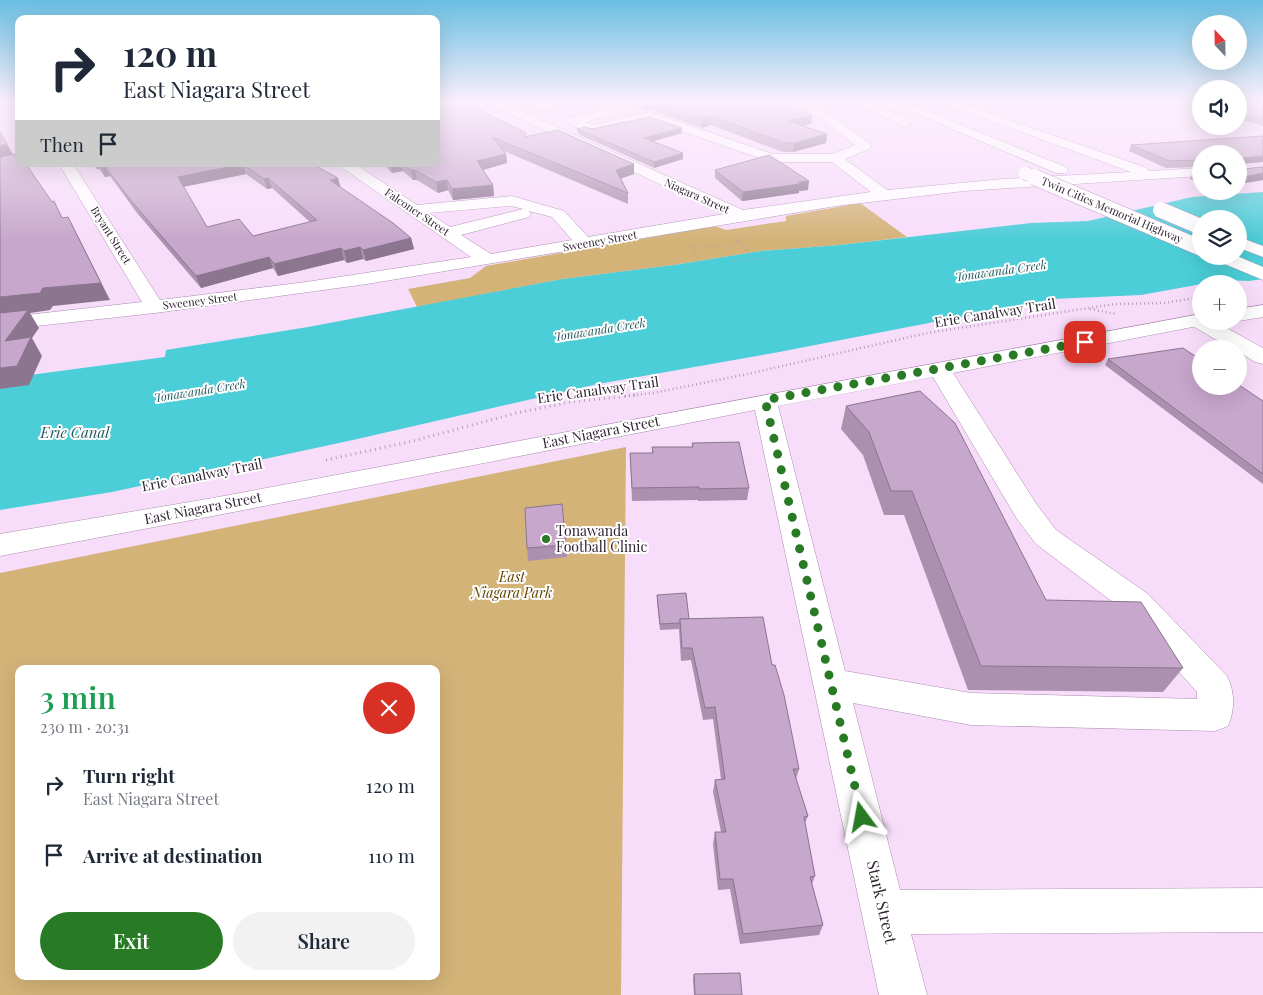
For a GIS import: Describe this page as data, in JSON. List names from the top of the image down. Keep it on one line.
{"streets":{"street":["Niagara Street","Twin Cities Memorial Highway","Falconer Street","Bryant Street","Sweeney Street","East Niagara Street","Stark Street"],"path":["Erie Canalway Trail"]},"crossings":[["Niagara Street","Sweeney Street"],["Falconer Street","Sweeney Street"],["Bryant Street","Sweeney Street"],["East Niagara Street","Stark Street"]],"water":["Tonawanda Creek","Erie Canal"],"parks":["East Niagara Park"],"places":["Tonawanda Football Clinic"],"north":"top","page":{"map_buttons":["+","−"],"turn":["120 m","East Niagara Street"],"then":"Then","heading":["3 min","230 m · 20:31"],"list":[{"name":"Turn right","note":"East Niagara Street","value":"120 m"},{"name":"Arrive at destination","value":"110 m"}],"buttons":["Exit","Share"]}}
